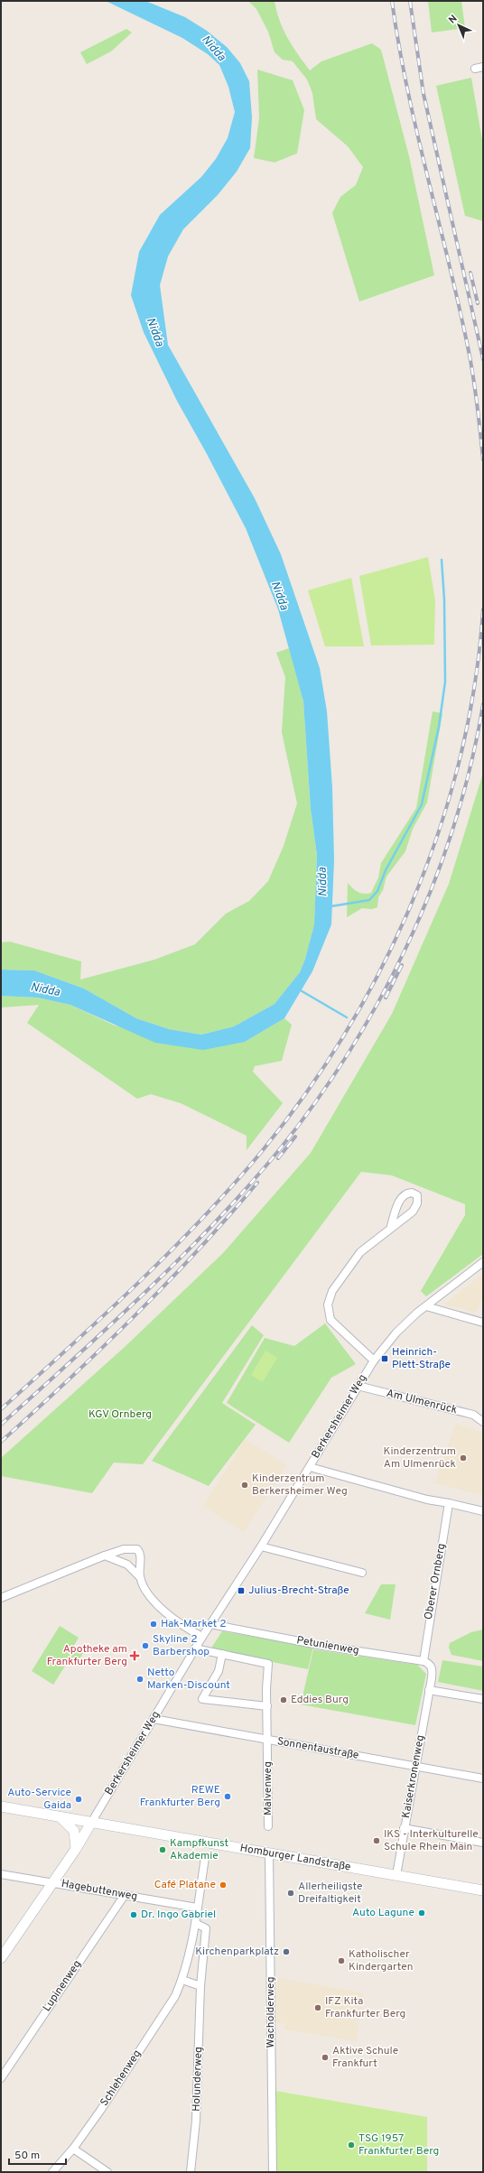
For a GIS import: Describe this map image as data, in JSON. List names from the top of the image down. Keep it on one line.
{"streets":{"street":["Am Ulmenrück","Berkersheimer Weg","Oberer Ornberg","Petunienweg","Sonnentaustraße","Kaiserkronenweg","Malvenweg","Homburger Landstraße","Hagebuttenweg","Lupinenweg","Wacholderweg","Schlehenweg","Holunderweg"]},"crossings":[["Am Ulmenrück","Berkersheimer Weg"],["Berkersheimer Weg","Petunienweg"],["Berkersheimer Weg","Sonnentaustraße"],["Berkersheimer Weg","Malvenweg"],["Berkersheimer Weg","Homburger Landstraße"],["Berkersheimer Weg","Hagebuttenweg"],["Oberer Ornberg","Petunienweg"],["Oberer Ornberg","Kaiserkronenweg"],["Petunienweg","Kaiserkronenweg"],["Sonnentaustraße","Kaiserkronenweg"],["Sonnentaustraße","Malvenweg"],["Kaiserkronenweg","Homburger Landstraße"],["Homburger Landstraße","Wacholderweg"],["Hagebuttenweg","Lupinenweg"]],"water":["Nidda"],"parks":["KGV Ornberg"],"places":{"transit":["Heinrich- Plett-Straße","Julius-Brecht-Straße"],"other":["Kinderzentrum Am Ulmenrück","Kinderzentrum Berkersheimer Weg","Hak-Market 2","Skyline 2 Barbershop","Netto Marken-Discount","Eddies Burg","REWE Frankfurter Berg","Auto-Service Gaida","IKS - Interkulturelle Schule Rhein Main","Kampfkunst Akademie","Café Platane","Allerheiligste Dreifaltigkeit","Auto Lagune","Dr. Ingo Gabriel","Kirchenparkplatz","Katholischer Kindergarten","IFZ Kita Frankfurter Berg","Aktive Schule Frankfurt","TSG 1957 Frankfurter Berg"],"health":["Apotheke am Frankfurter Berg"]},"scale_bar":"50 m","north":"top left"}
